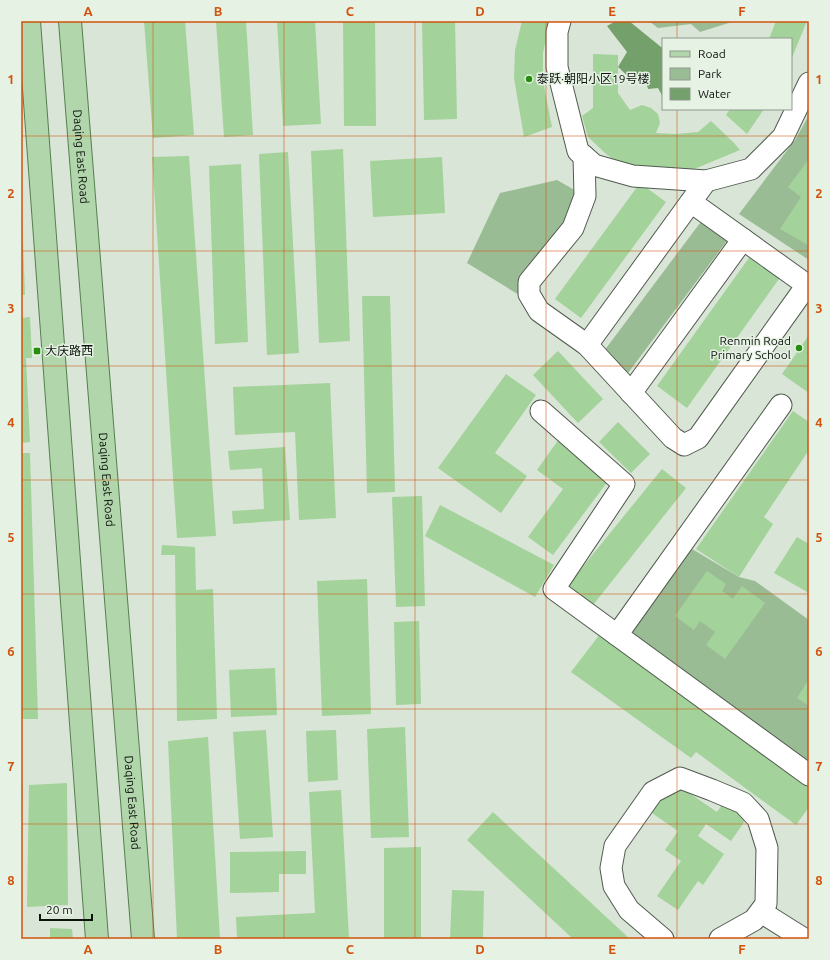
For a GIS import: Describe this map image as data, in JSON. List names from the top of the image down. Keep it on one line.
{"streets":{"main road":["Daqing East Road"]},"places":{"other":["泰跃·朝阳小区19号楼","Renmin Road Primary School"],"transit":["大庆路西"]},"legend":["Road","Park","Water"],"scale_bar":"20 m","grid":{"columns":["A","B","C","D","E","F"],"rows":["1","2","3","4","5","6","7","8"]}}
